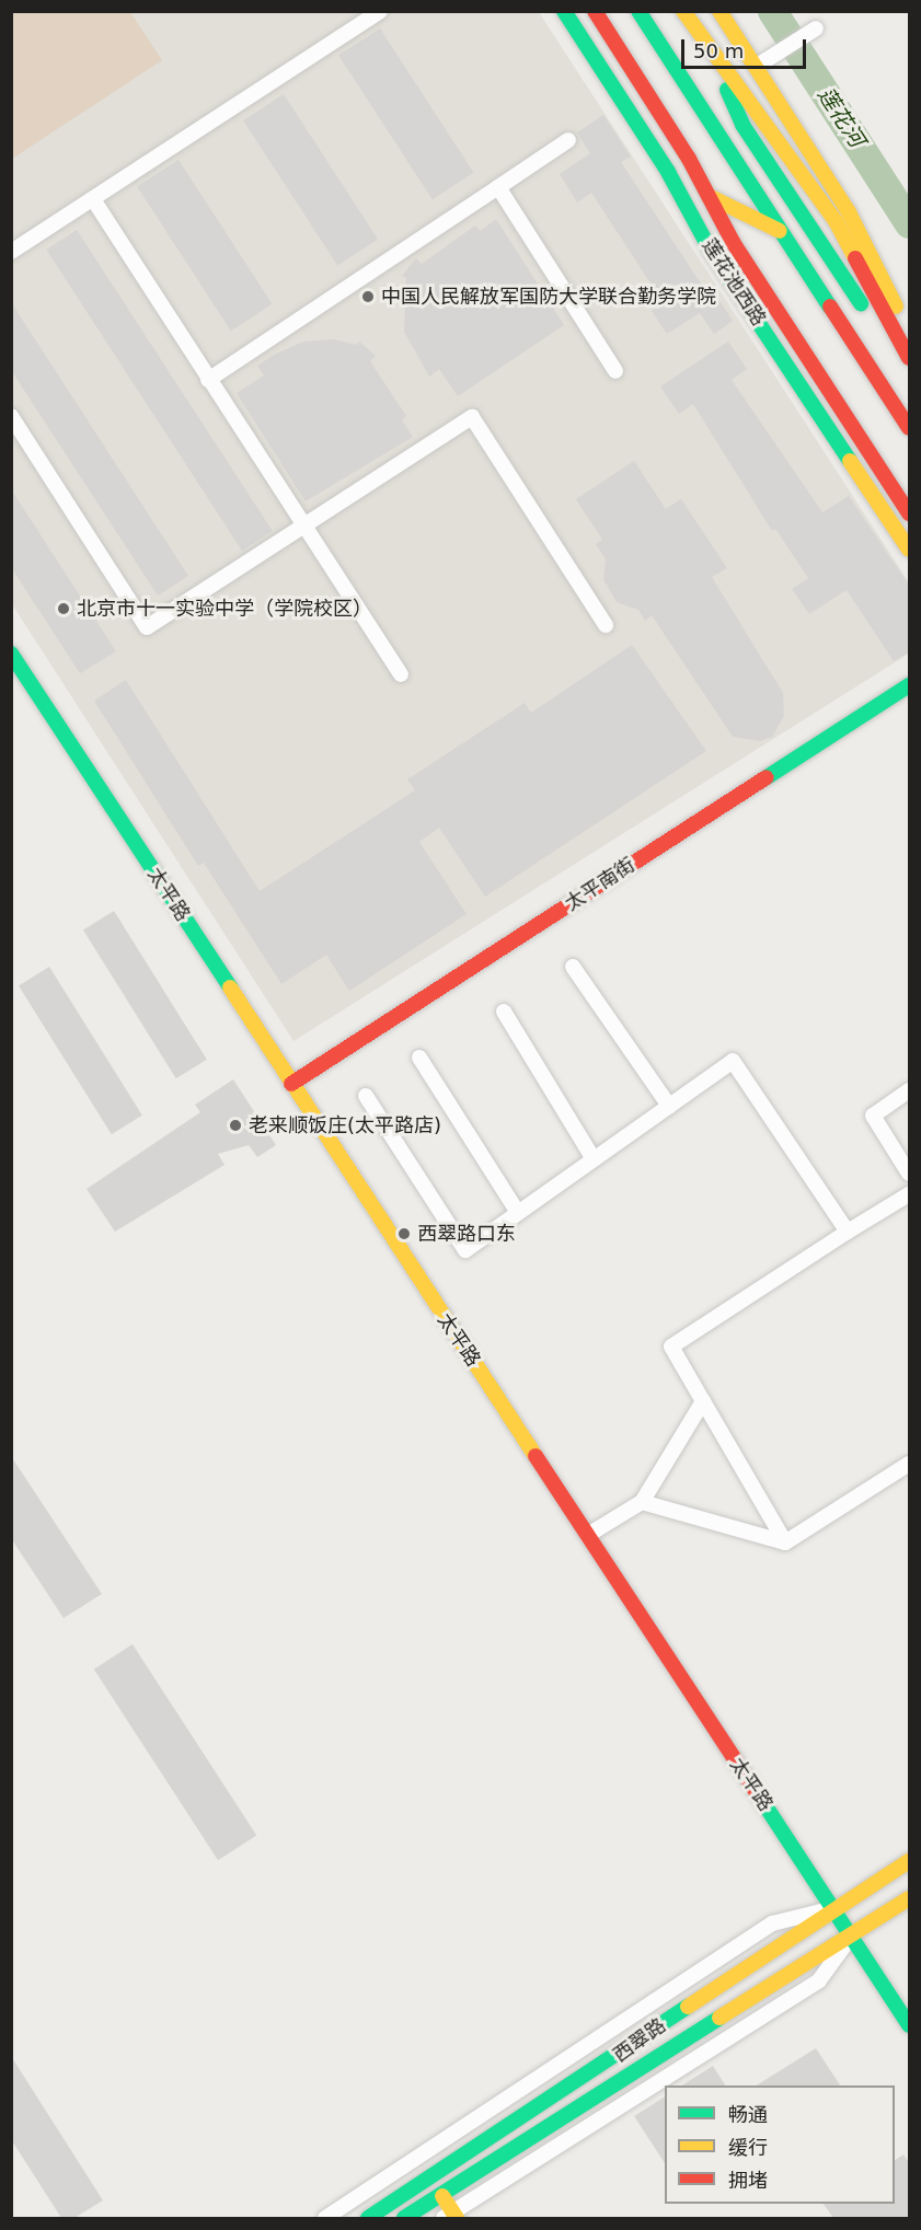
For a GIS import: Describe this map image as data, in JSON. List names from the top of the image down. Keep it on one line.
{"streets":{"main road":["莲花池西路","太平南街","太平路","西翠路"]},"crossings":[["太平南街","太平路"],["太平路","西翠路"]],"water":["莲花河"],"places":["中国人民解放军国防大学联合勤务学院","北京市十一实验中学（学院校区）","老来顺饭庄(太平路店)","西翠路口东"],"legend":["畅通","缓行","拥堵"],"scale_bar":"50 m"}
